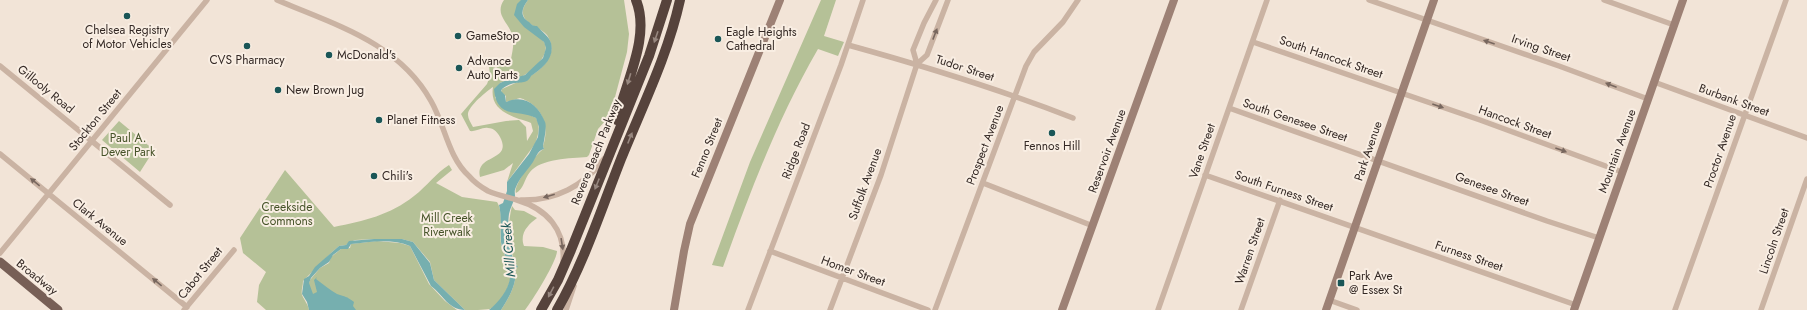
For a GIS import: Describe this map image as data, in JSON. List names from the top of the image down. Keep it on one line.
{"streets":{"highway":["Revere Beach Parkway"],"main road":["Broadway"],"street":["Irving Street","South Hancock Street","Tudor Street","Gillooly Road","Burbank Street","Stockton Street","South Genesee Street","Hancock Street","Prospect Avenue","Fenno Street","Ridge Road","Reservoir Avenue","Vane Street","Park Avenue","Mountain Avenue","Proctor Avenue","Suffolk Avenue","Genesee Street","South Furness Street","Clark Avenue","Lincoln Street","Warren Street","Furness Street","Homer Street","Cabot Street"]},"crossings":[["Irving Street","Park Avenue"],["Irving Street","Mountain Avenue"],["South Hancock Street","Hancock Street"],["South Hancock Street","Vane Street"],["South Hancock Street","Park Avenue"],["Tudor Street","Prospect Avenue"],["Tudor Street","Ridge Road"],["Tudor Street","Suffolk Avenue"],["Gillooly Road","Stockton Street"],["Burbank Street","Mountain Avenue"],["Burbank Street","Proctor Avenue"],["Stockton Street","Clark Avenue"],["South Genesee Street","Vane Street"],["South Genesee Street","Park Avenue"],["South Genesee Street","Genesee Street"],["Hancock Street","Park Avenue"],["Hancock Street","Mountain Avenue"],["Ridge Road","Homer Street"],["Vane Street","South Furness Street"],["Park Avenue","Genesee Street"],["Park Avenue","South Furness Street"],["Park Avenue","Furness Street"],["Mountain Avenue","Genesee Street"],["Mountain Avenue","Furness Street"],["Suffolk Avenue","Homer Street"],["South Furness Street","Warren Street"],["South Furness Street","Furness Street"],["Clark Avenue","Cabot Street"]],"one_way":["Irving Street","Hancock Street","Clark Avenue"],"water":["Mill Creek"],"parks":["Paul A. Dever Park","Creekside Commons","Mill Creek Riverwalk"],"places":{"other":["Chelsea Registry of Motor Vehicles","GameStop","Eagle Heights Cathedral","CVS Pharmacy","McDonald's","Advance Auto Parts","New Brown Jug","Planet Fitness","Fennos Hill","Chili's"],"transit":["Park Ave @ Essex St"]}}
